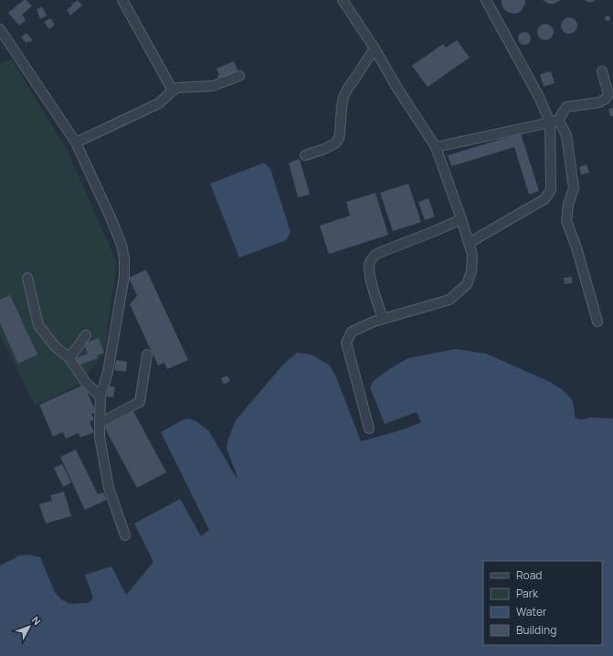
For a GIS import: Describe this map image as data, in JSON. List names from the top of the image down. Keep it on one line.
{"legend":["Road","Park","Water","Building"],"north":"top right"}
